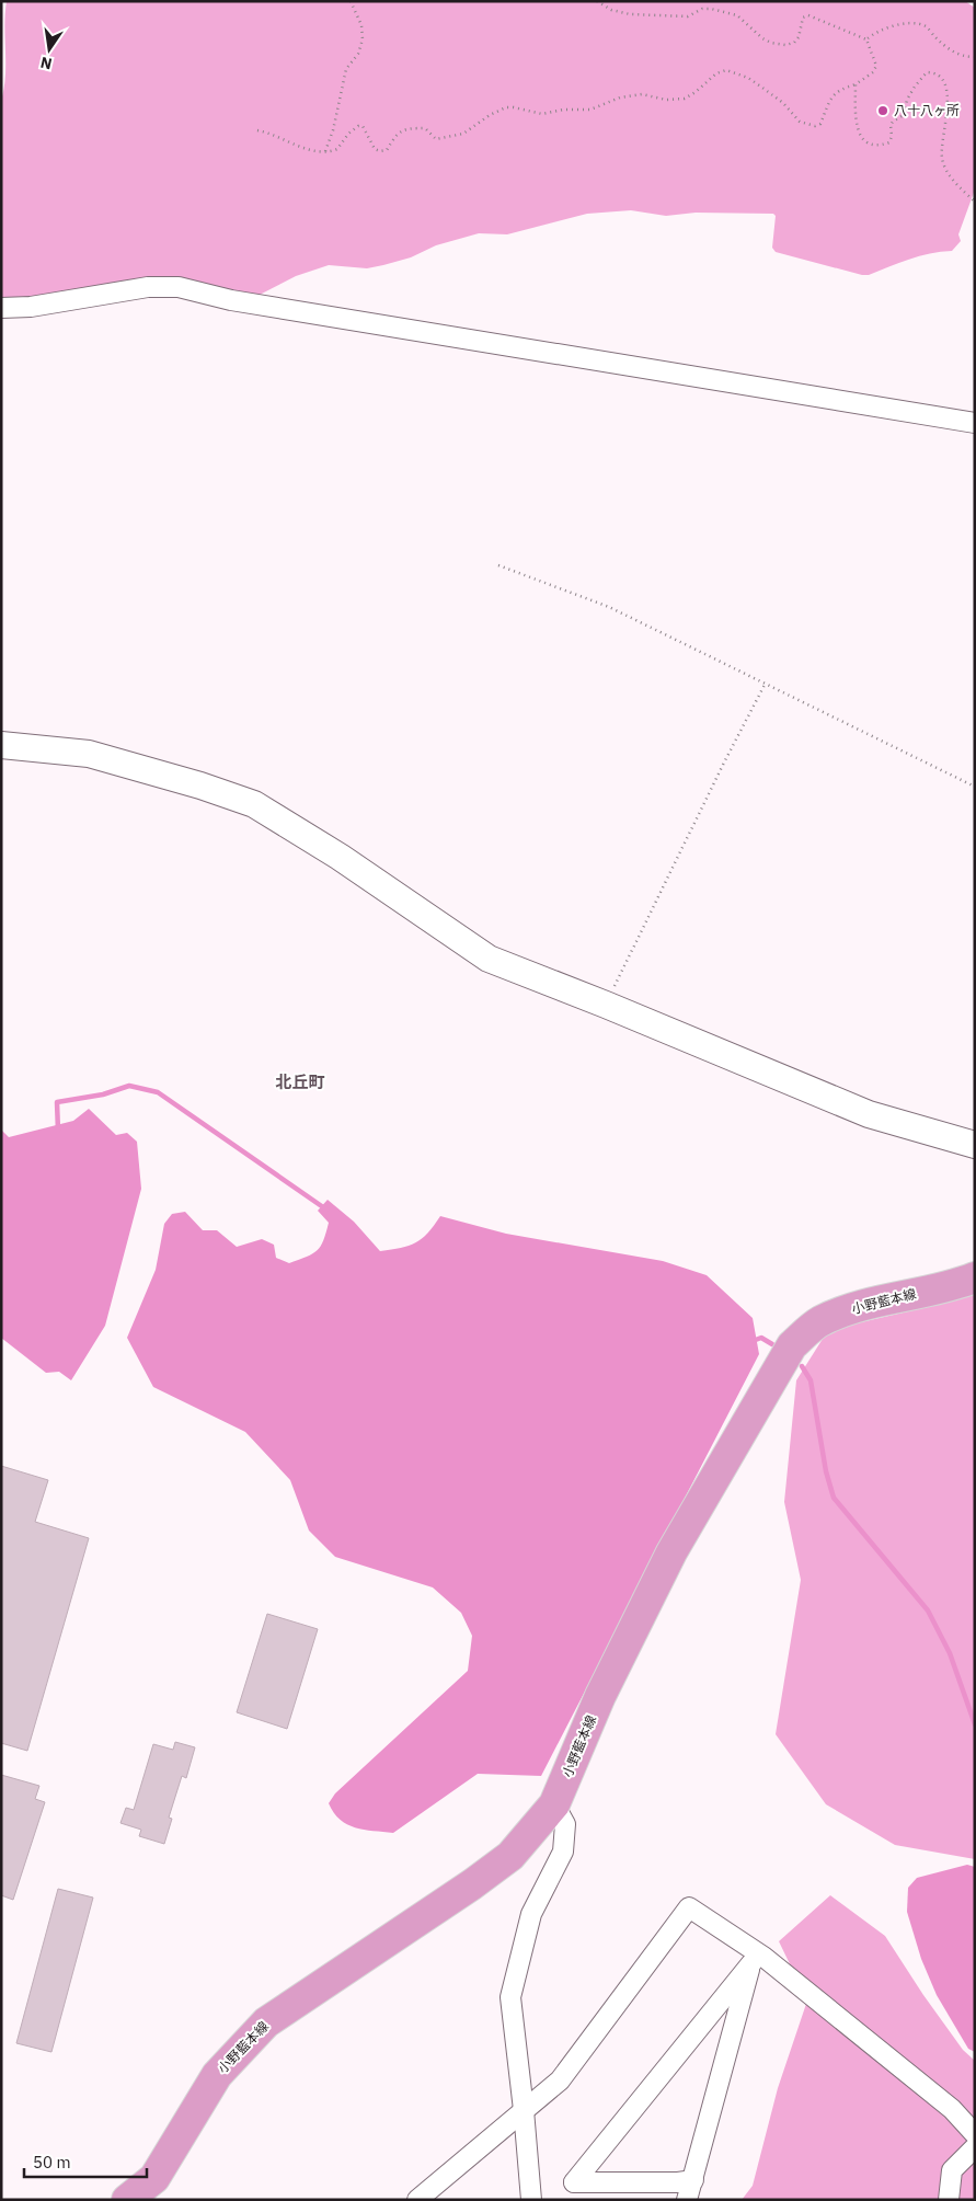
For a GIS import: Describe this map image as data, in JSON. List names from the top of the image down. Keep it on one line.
{"streets":{"main road":["小野藍本線"]},"districts":["北丘町"],"places":["八十八ヶ所"],"scale_bar":"50 m","north":"bottom"}
